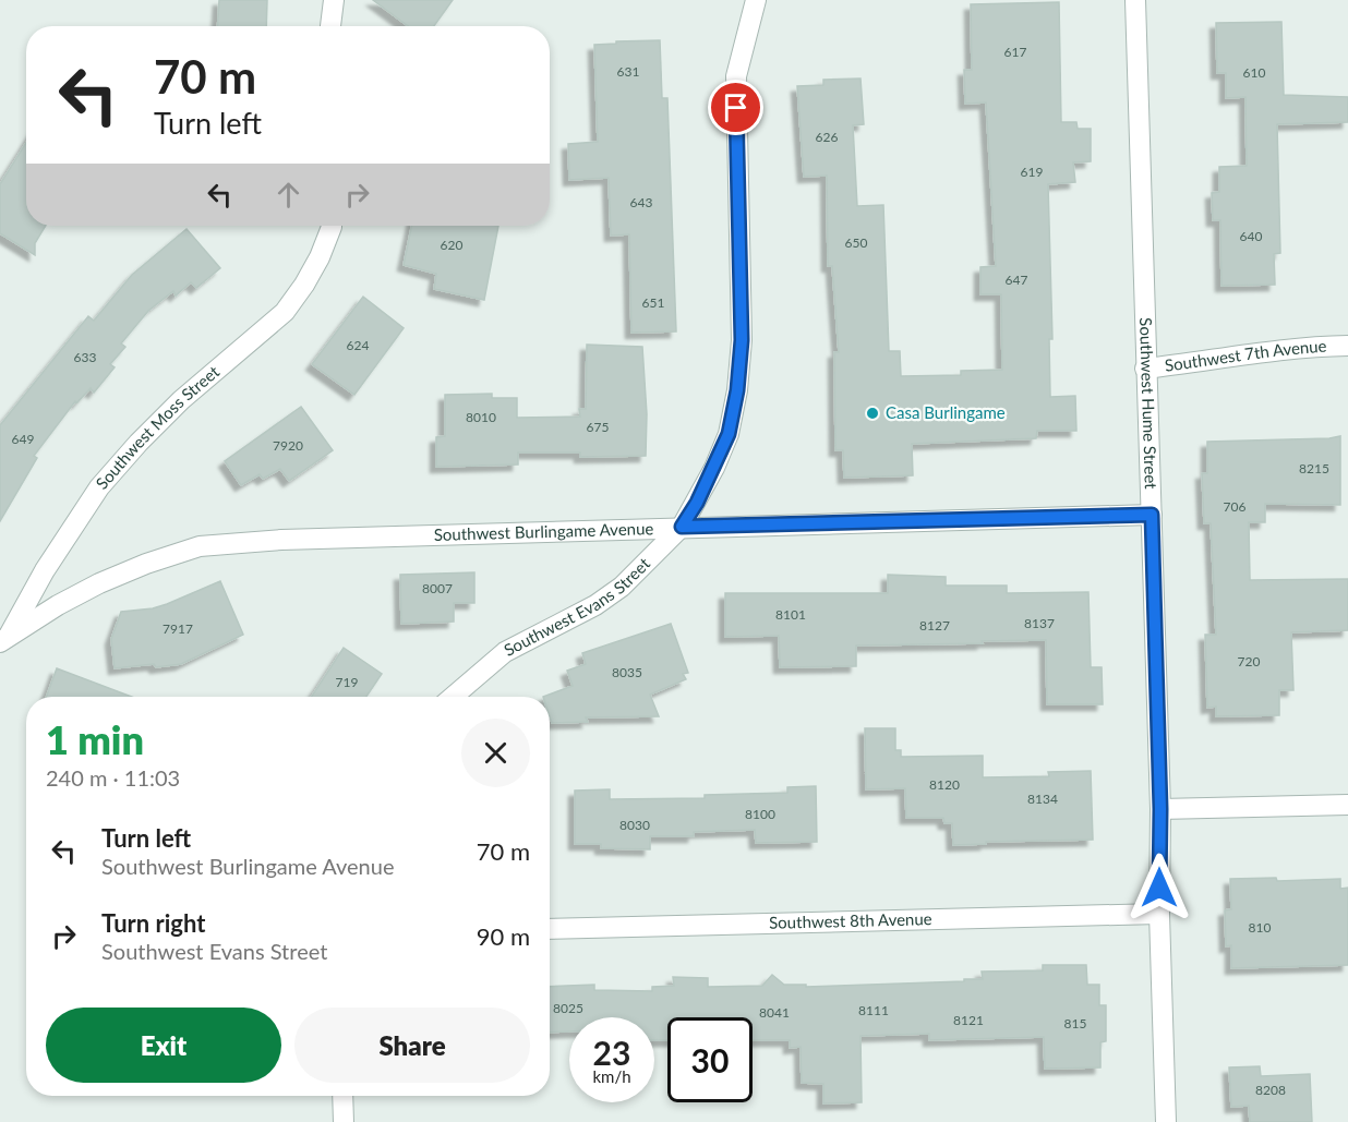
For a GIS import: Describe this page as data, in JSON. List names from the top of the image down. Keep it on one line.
{"streets":{"street":["Southwest 7th Avenue","Southwest Hume Street","Southwest Moss Street","Southwest Burlingame Avenue","Southwest Evans Street","Southwest 8th Avenue"]},"crossings":[["Southwest 7th Avenue","Southwest Hume Street"],["Southwest Hume Street","Southwest Burlingame Avenue"],["Southwest Hume Street","Southwest 8th Avenue"],["Southwest Moss Street","Southwest Burlingame Avenue"],["Southwest Burlingame Avenue","Southwest Evans Street"]],"places":["Casa Burlingame"],"house_numbers":["617","631","610","626","619","643","640","650","620","647","651","624","633","8010","675","649","7920","8215","706","8007","8101","8137","8127","7917","720","8035","719","8120","8134","8100","8030","810","8025","8111","8041","8121","815","8208"],"page":{"turn":["70 m","Turn left"],"heading":["1 min","240 m · 11:03"],"list":[{"name":"Turn left","note":"Southwest Burlingame Avenue","value":"70 m"},{"name":"Turn right","note":"Southwest Evans Street","value":"90 m"}],"buttons":["Exit","Share"],"speed":"23 km/h","limit":"30"}}
